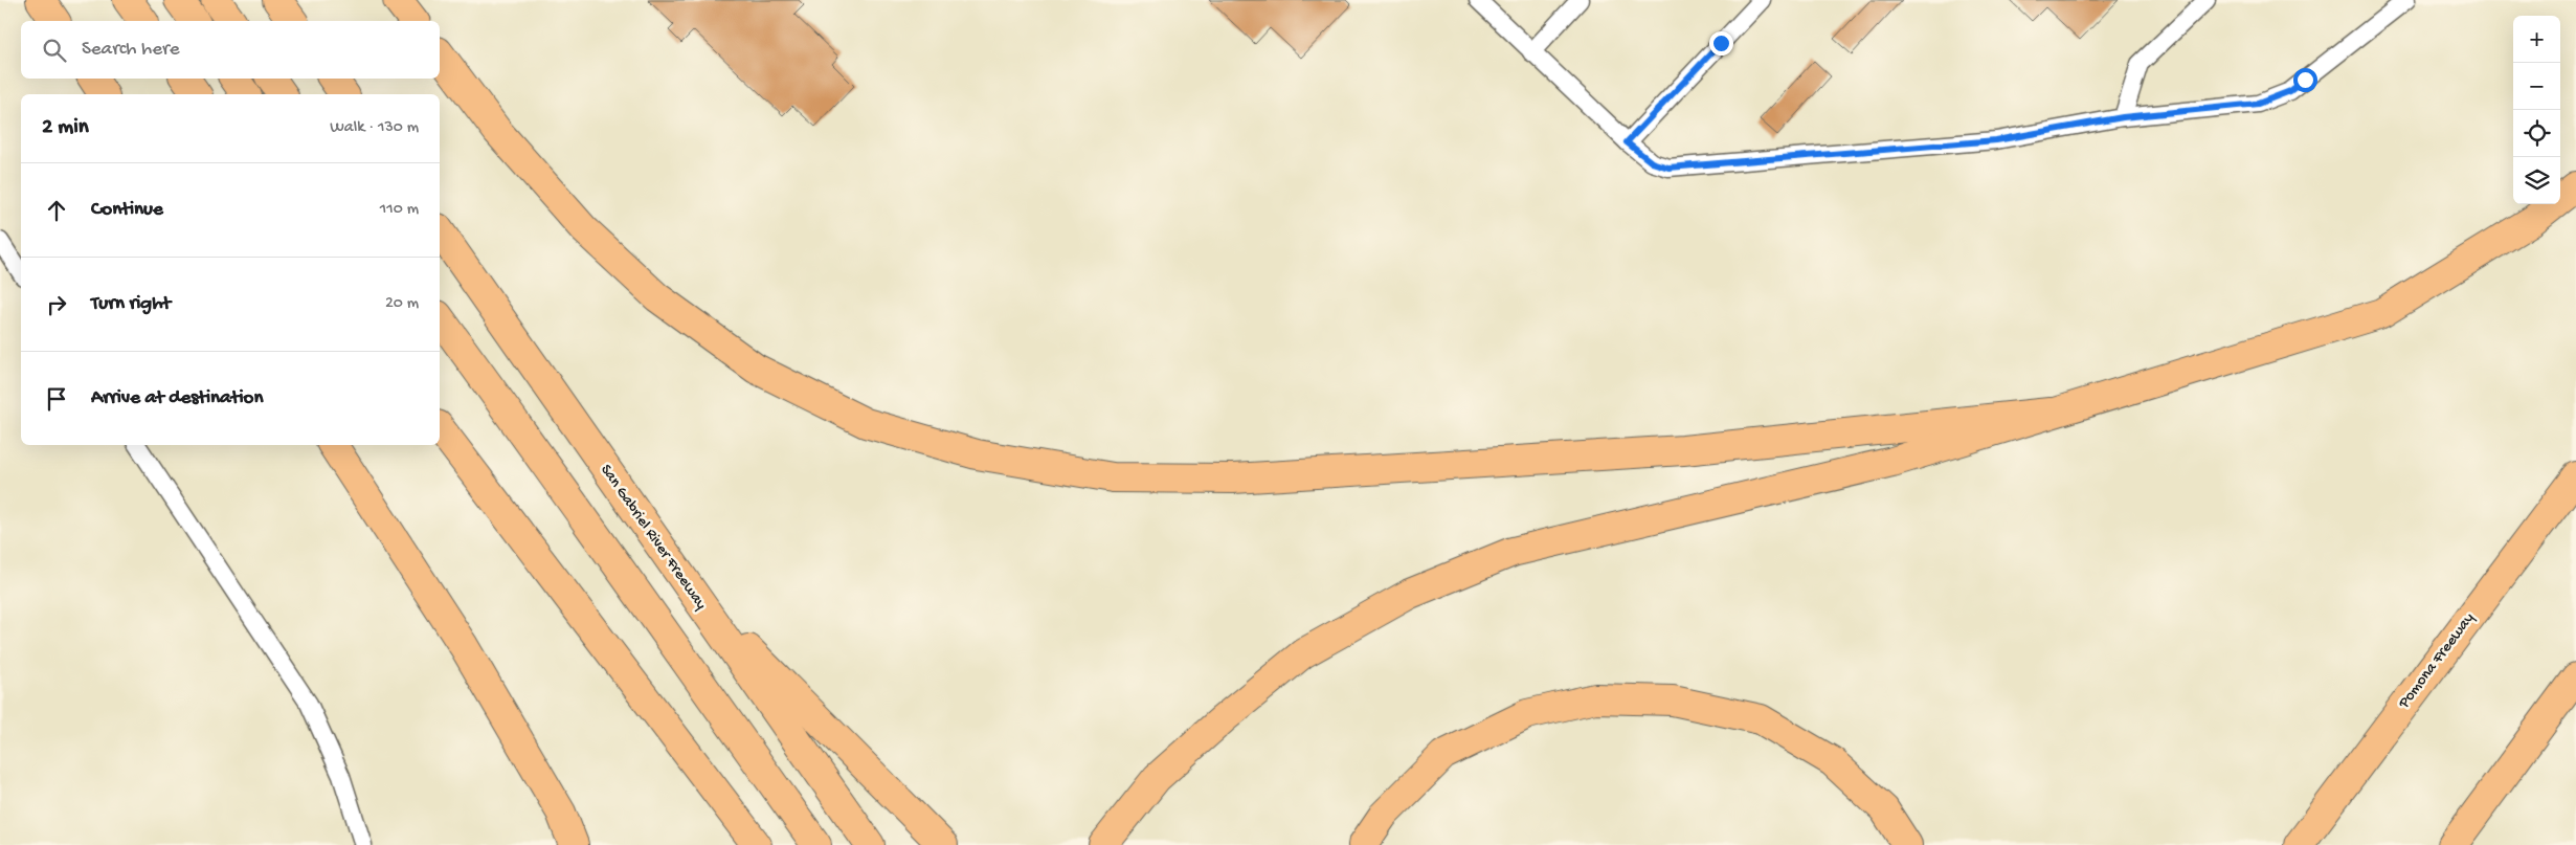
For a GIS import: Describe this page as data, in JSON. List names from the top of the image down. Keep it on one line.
{"streets":{"highway":["San Gabriel River Freeway","Pomona Freeway"]},"page":{"map_buttons":["+","−"],"search":"Search here","heading":["2 min","Walk · 130 m"],"list":[["Continue","110 m"],["Turn right","20 m"],"Arrive at destination"]}}
